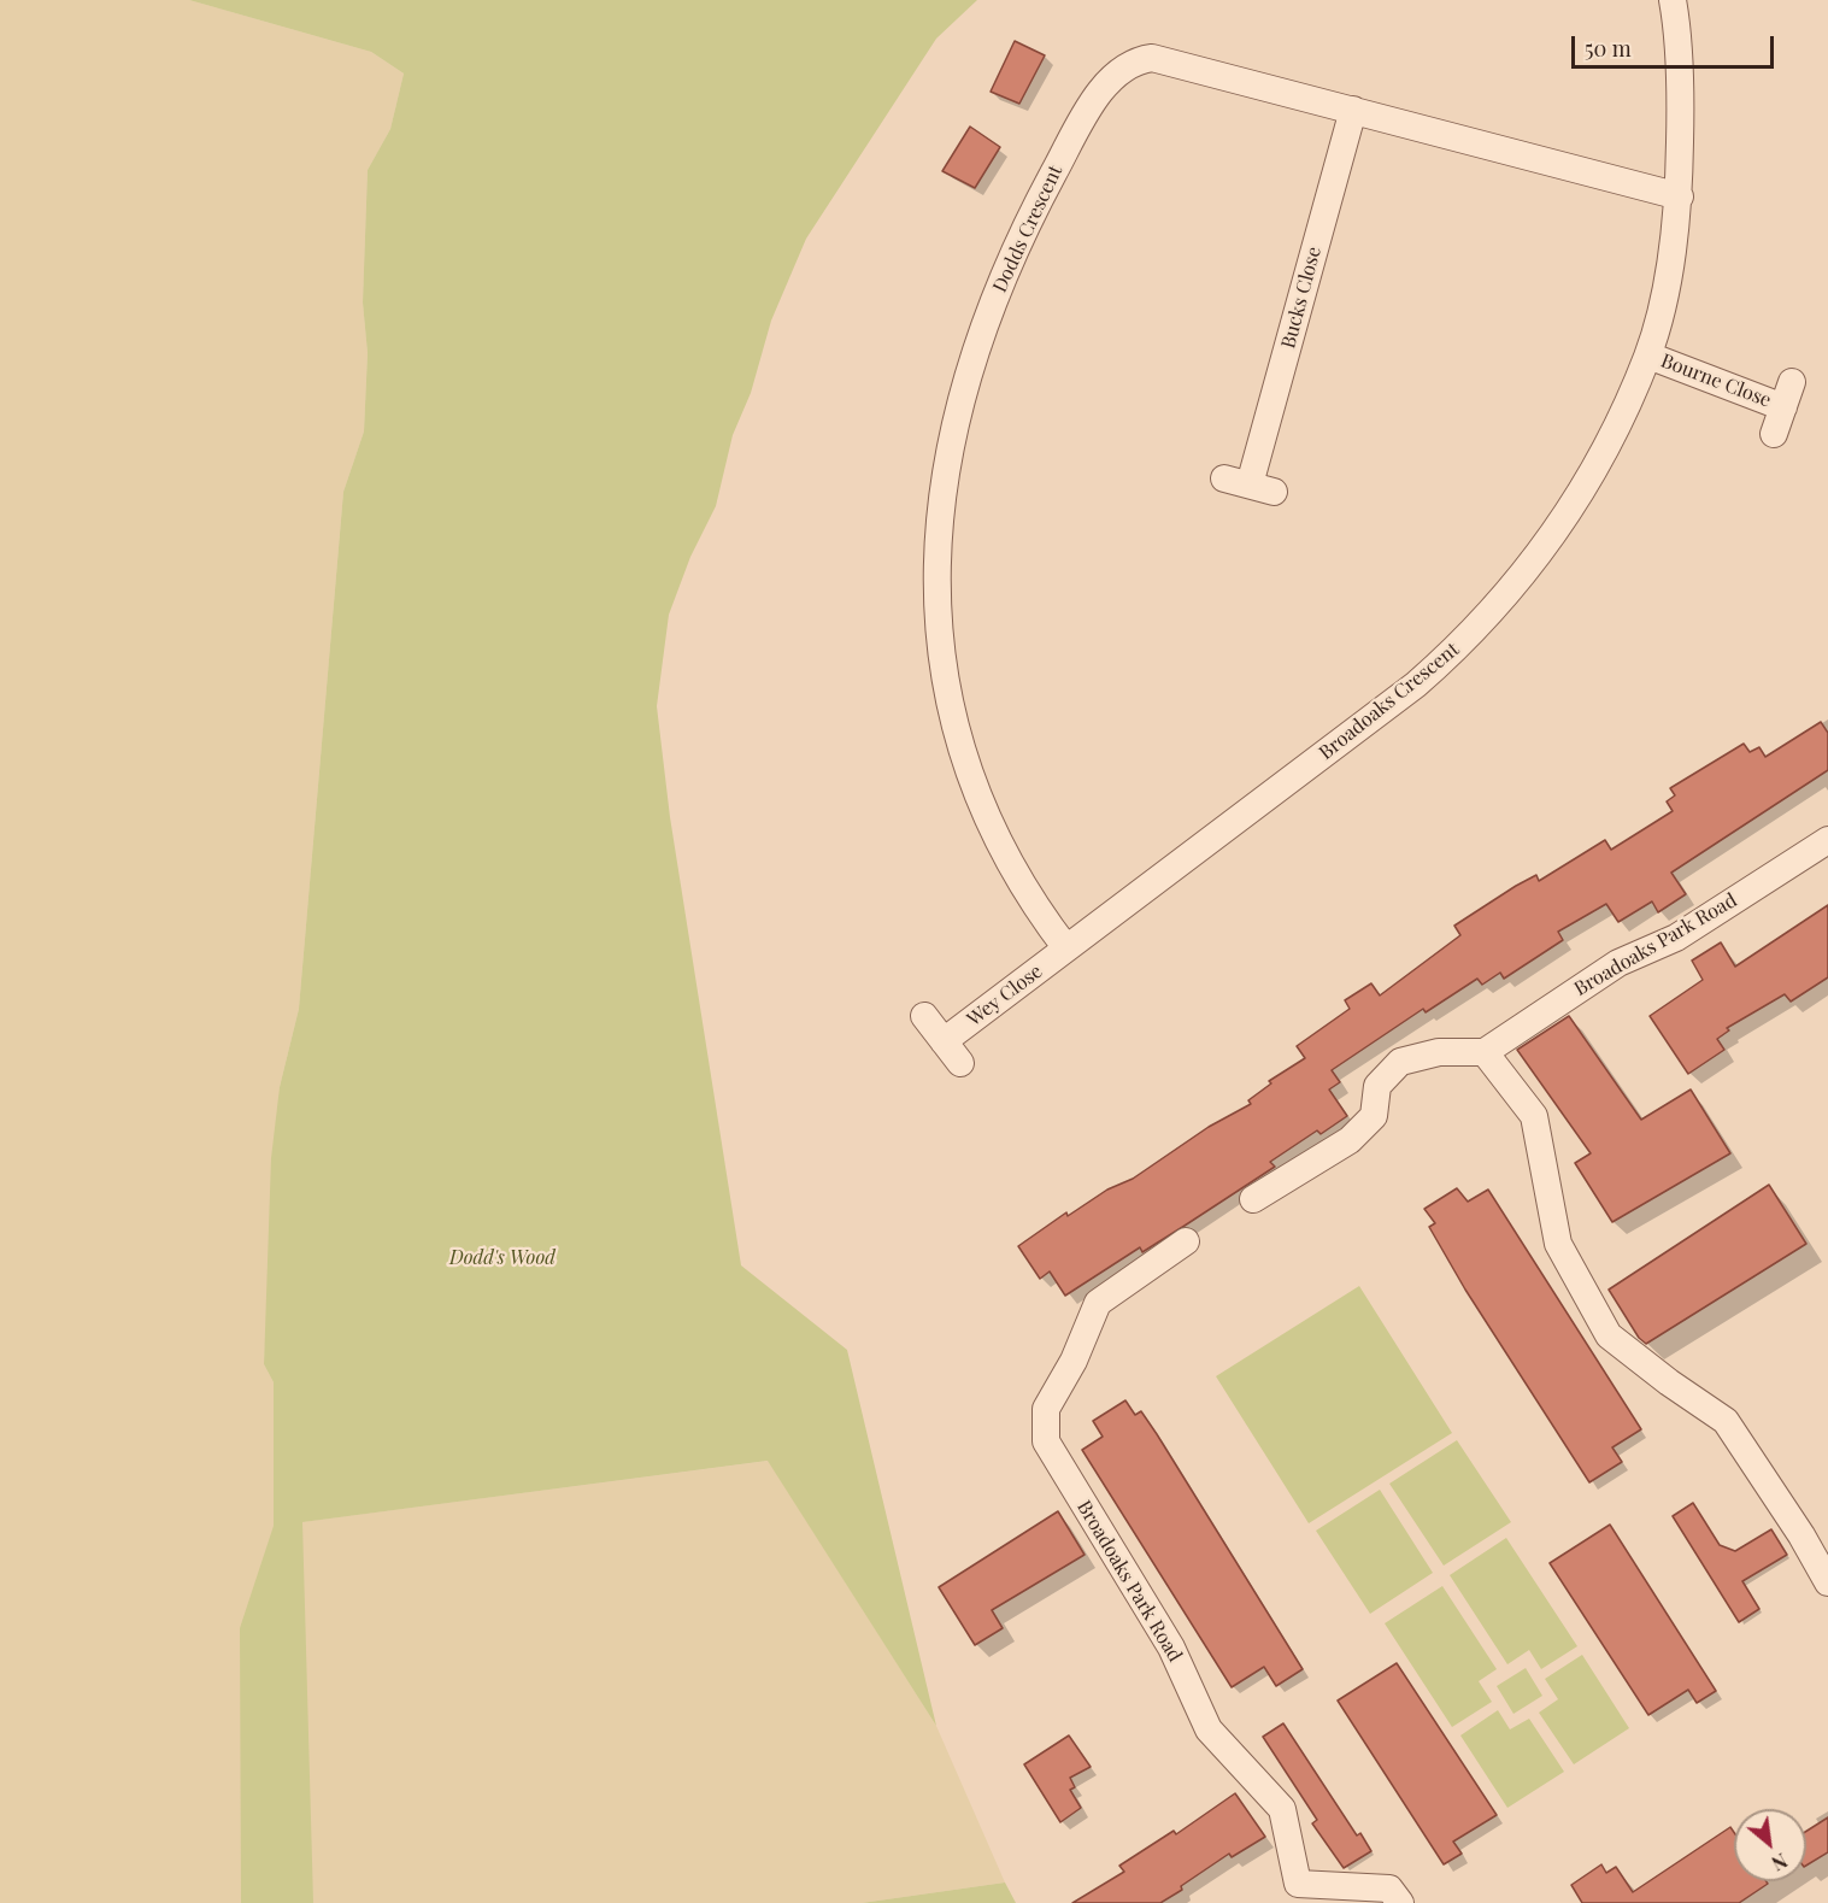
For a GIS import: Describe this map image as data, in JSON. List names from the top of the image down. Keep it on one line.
{"streets":{"street":["Dodds Crescent","Bucks Close","Bourne Close","Broadoaks Crescent","Broadoaks Park Road","Wey Close"]},"crossings":[["Dodds Crescent","Bucks Close"],["Dodds Crescent","Broadoaks Crescent"],["Dodds Crescent","Wey Close"],["Bourne Close","Broadoaks Crescent"],["Broadoaks Crescent","Wey Close"]],"parks":["Dodd's Wood"],"scale_bar":"50 m","north":"bottom right"}
